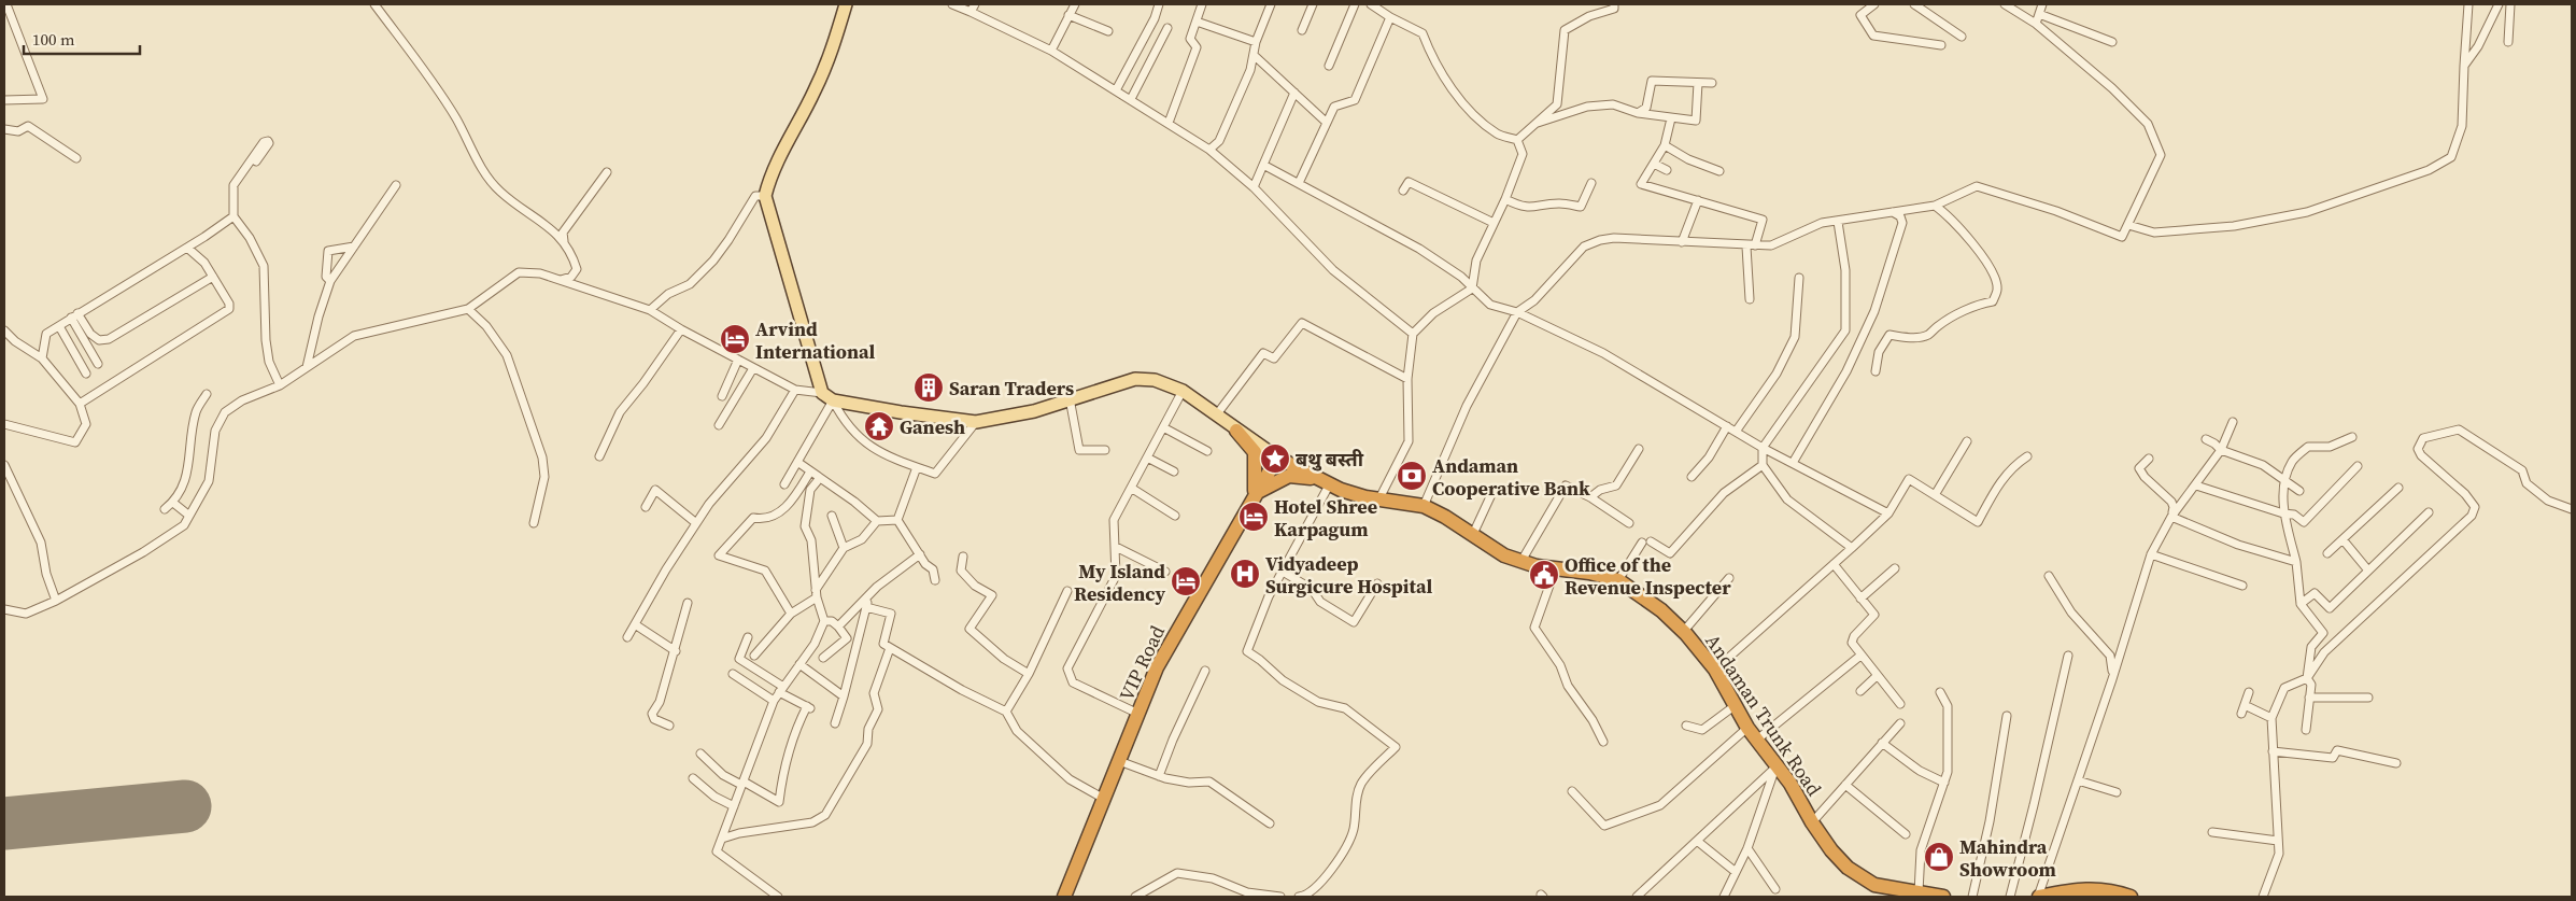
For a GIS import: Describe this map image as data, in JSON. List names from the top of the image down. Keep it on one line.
{"streets":{"highway":["VIP Road","Andaman Trunk Road"]},"crossings":[["VIP Road","Andaman Trunk Road"]],"places":{"hotel":["Arvind International","Hotel Shree Karpagum","My Island Residency"],"building":["Saran Traders"],"temple":["Ganesh"],"place":["बथु बस्ती"],"bank":["Andaman Cooperative Bank"],"hospital":["Vidyadeep Surgicure Hospital"],"public building":["Office of the Revenue Inspecter"],"shop":["Mahindra Showroom"]},"scale_bar":"100 m"}
